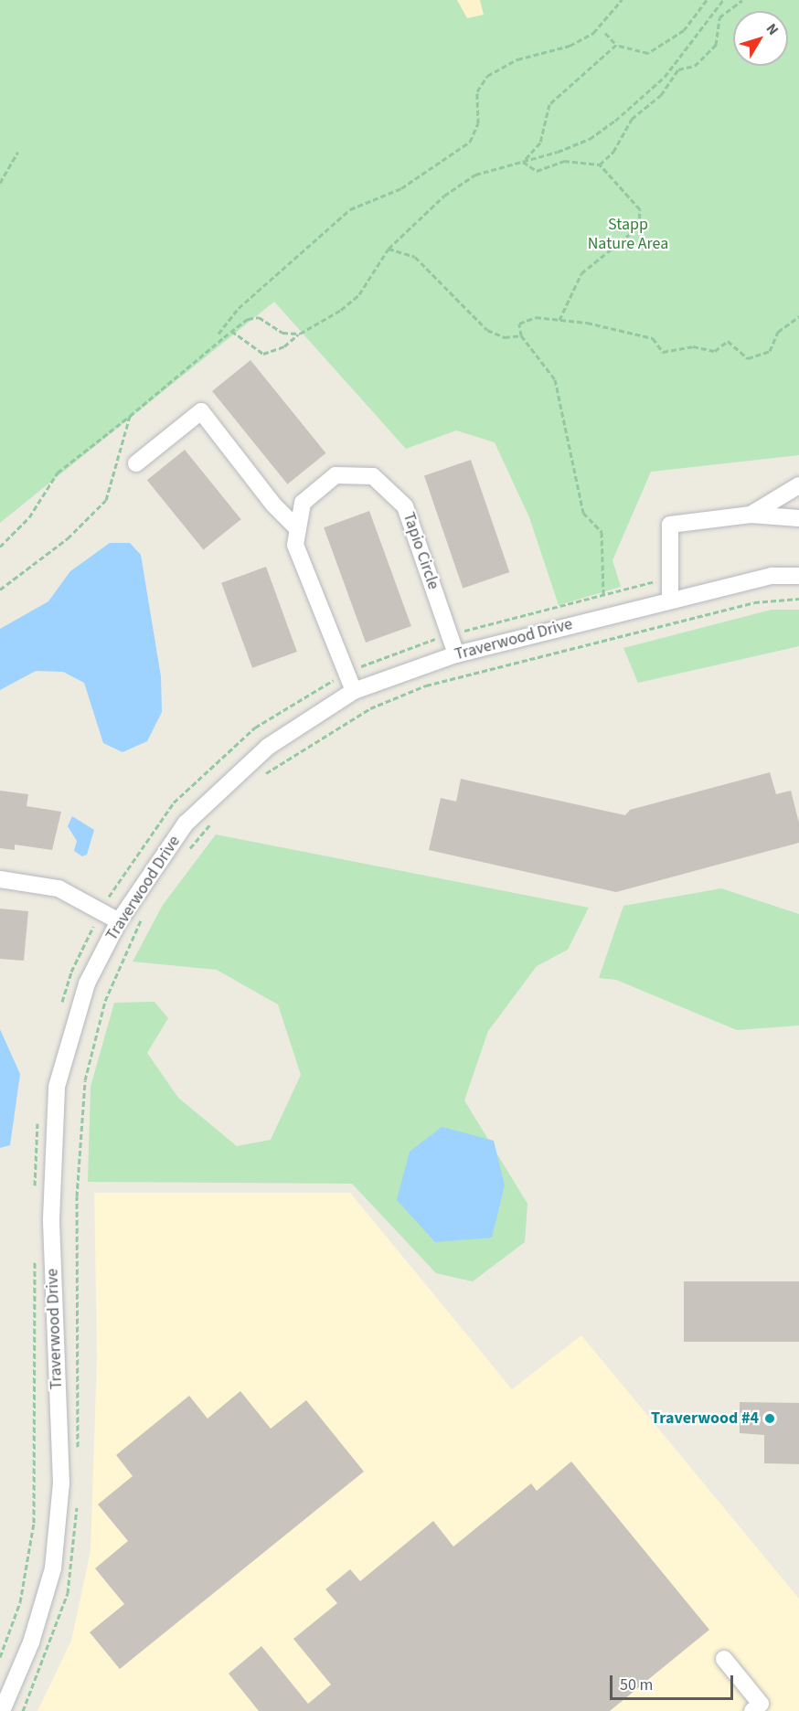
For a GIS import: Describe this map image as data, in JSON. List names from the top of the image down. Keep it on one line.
{"streets":{"street":["Tapio Circle","Traverwood Drive"]},"crossings":[["Tapio Circle","Traverwood Drive"]],"parks":["Stapp Nature Area"],"places":["Traverwood #4"],"scale_bar":"50 m","north":"top right"}
